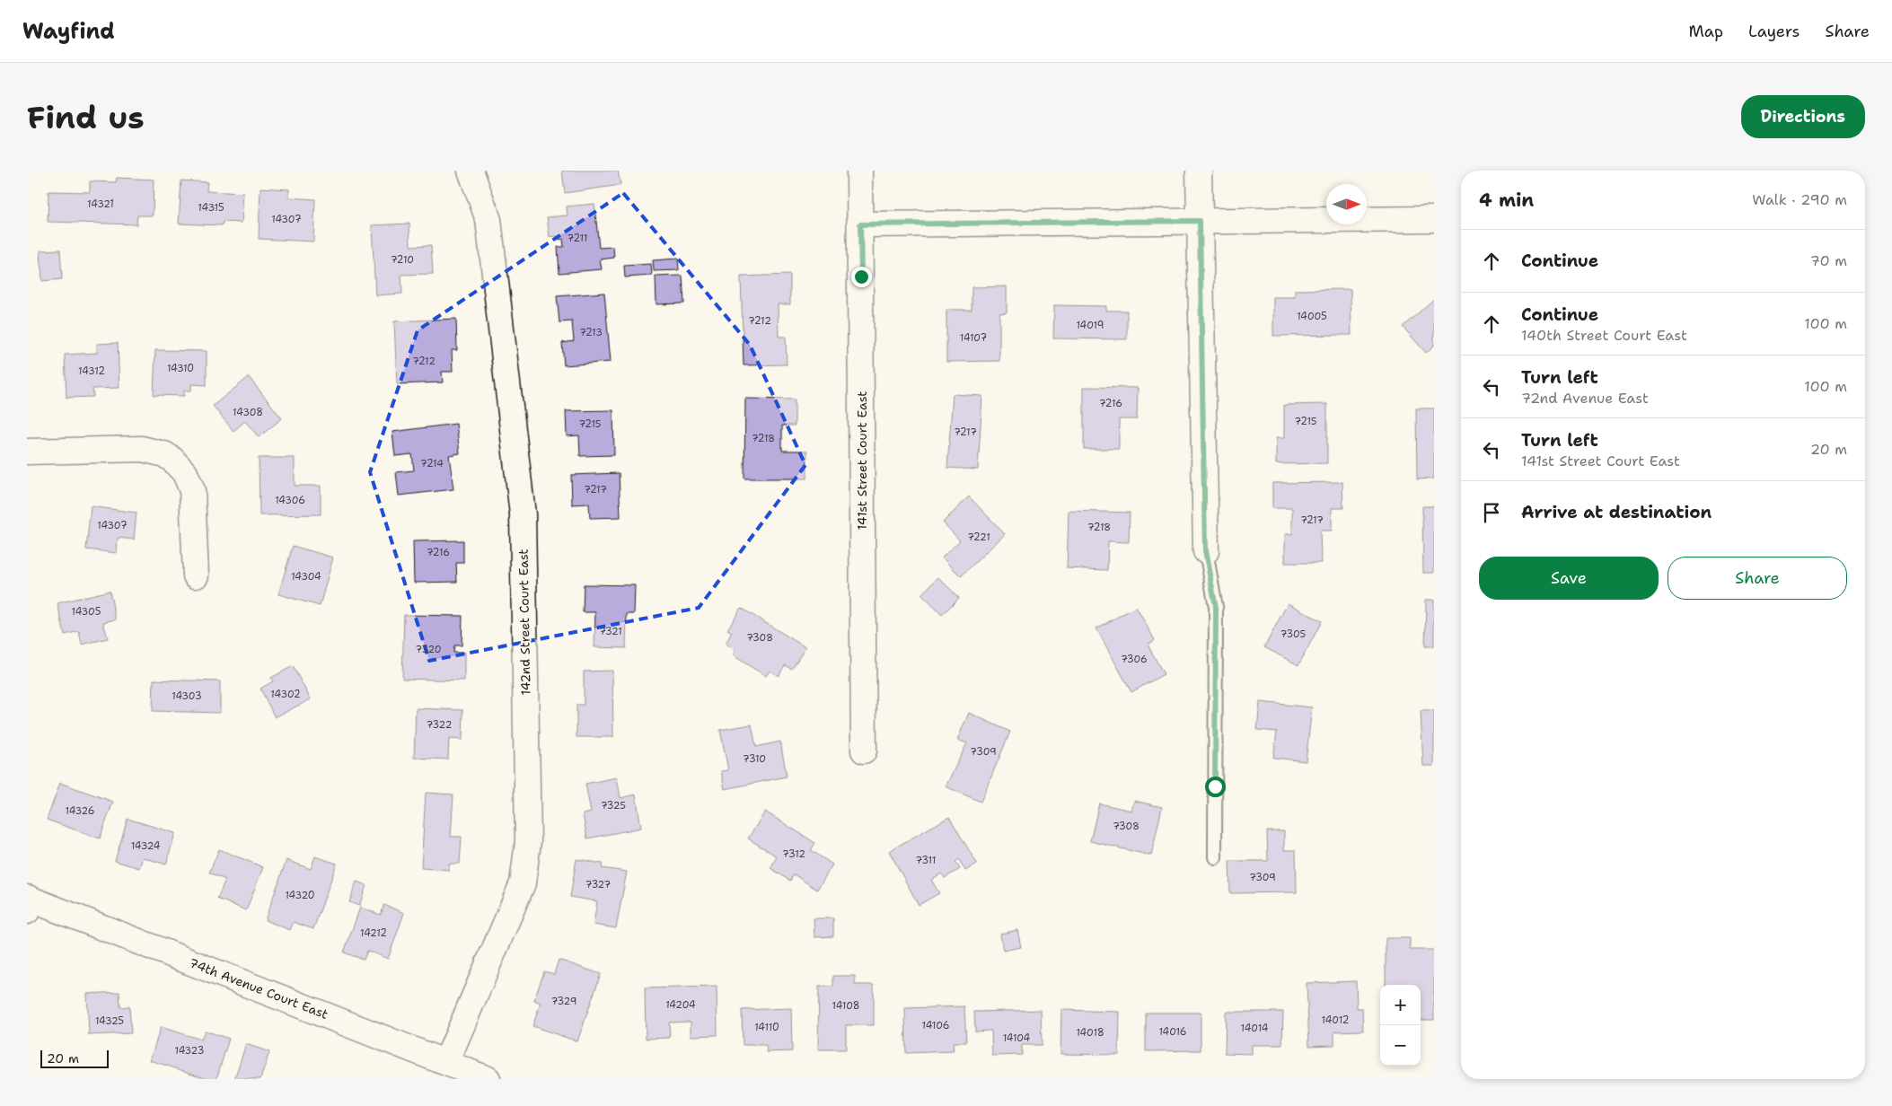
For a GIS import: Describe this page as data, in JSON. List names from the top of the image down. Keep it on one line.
{"streets":{"street":["141st Street Court East","142nd Street Court East","74th Avenue Court East"]},"crossings":[["142nd Street Court East","74th Avenue Court East"]],"house_numbers":["14321","14315","14307","7211","7210","14005","7212","14019","7213","14107","7212","14310","14312","7216","14308","7215","7215","7217","7218","7214","7217","14306","7217","14307","7218","7221","7216","14304","14305","7321","7305","7308","7320","7306","14302","14303","7322","7309","7310","7325","14326","7308","14324","7312","7311","7309","7327","14320","14212","7329","14204","14108","14012","14325","14106","14110","14014","14016","14018","14104","14323"],"scale_bar":"20 m","north":"right","page":{"header":"Wayfind","nav":["Map","Layers","Share"],"buttons":["Directions",["Save","Share"]],"title":"Find us","heading":["4 min","Walk · 290 m"],"list":[["Continue","70 m"],["Continue","140th Street Court East","100 m"],["Turn left","72nd Avenue East","100 m"],["Turn left","141st Street Court East","20 m"],"Arrive at destination"],"map_buttons":["+","−"],"scale":"20 m"}}
